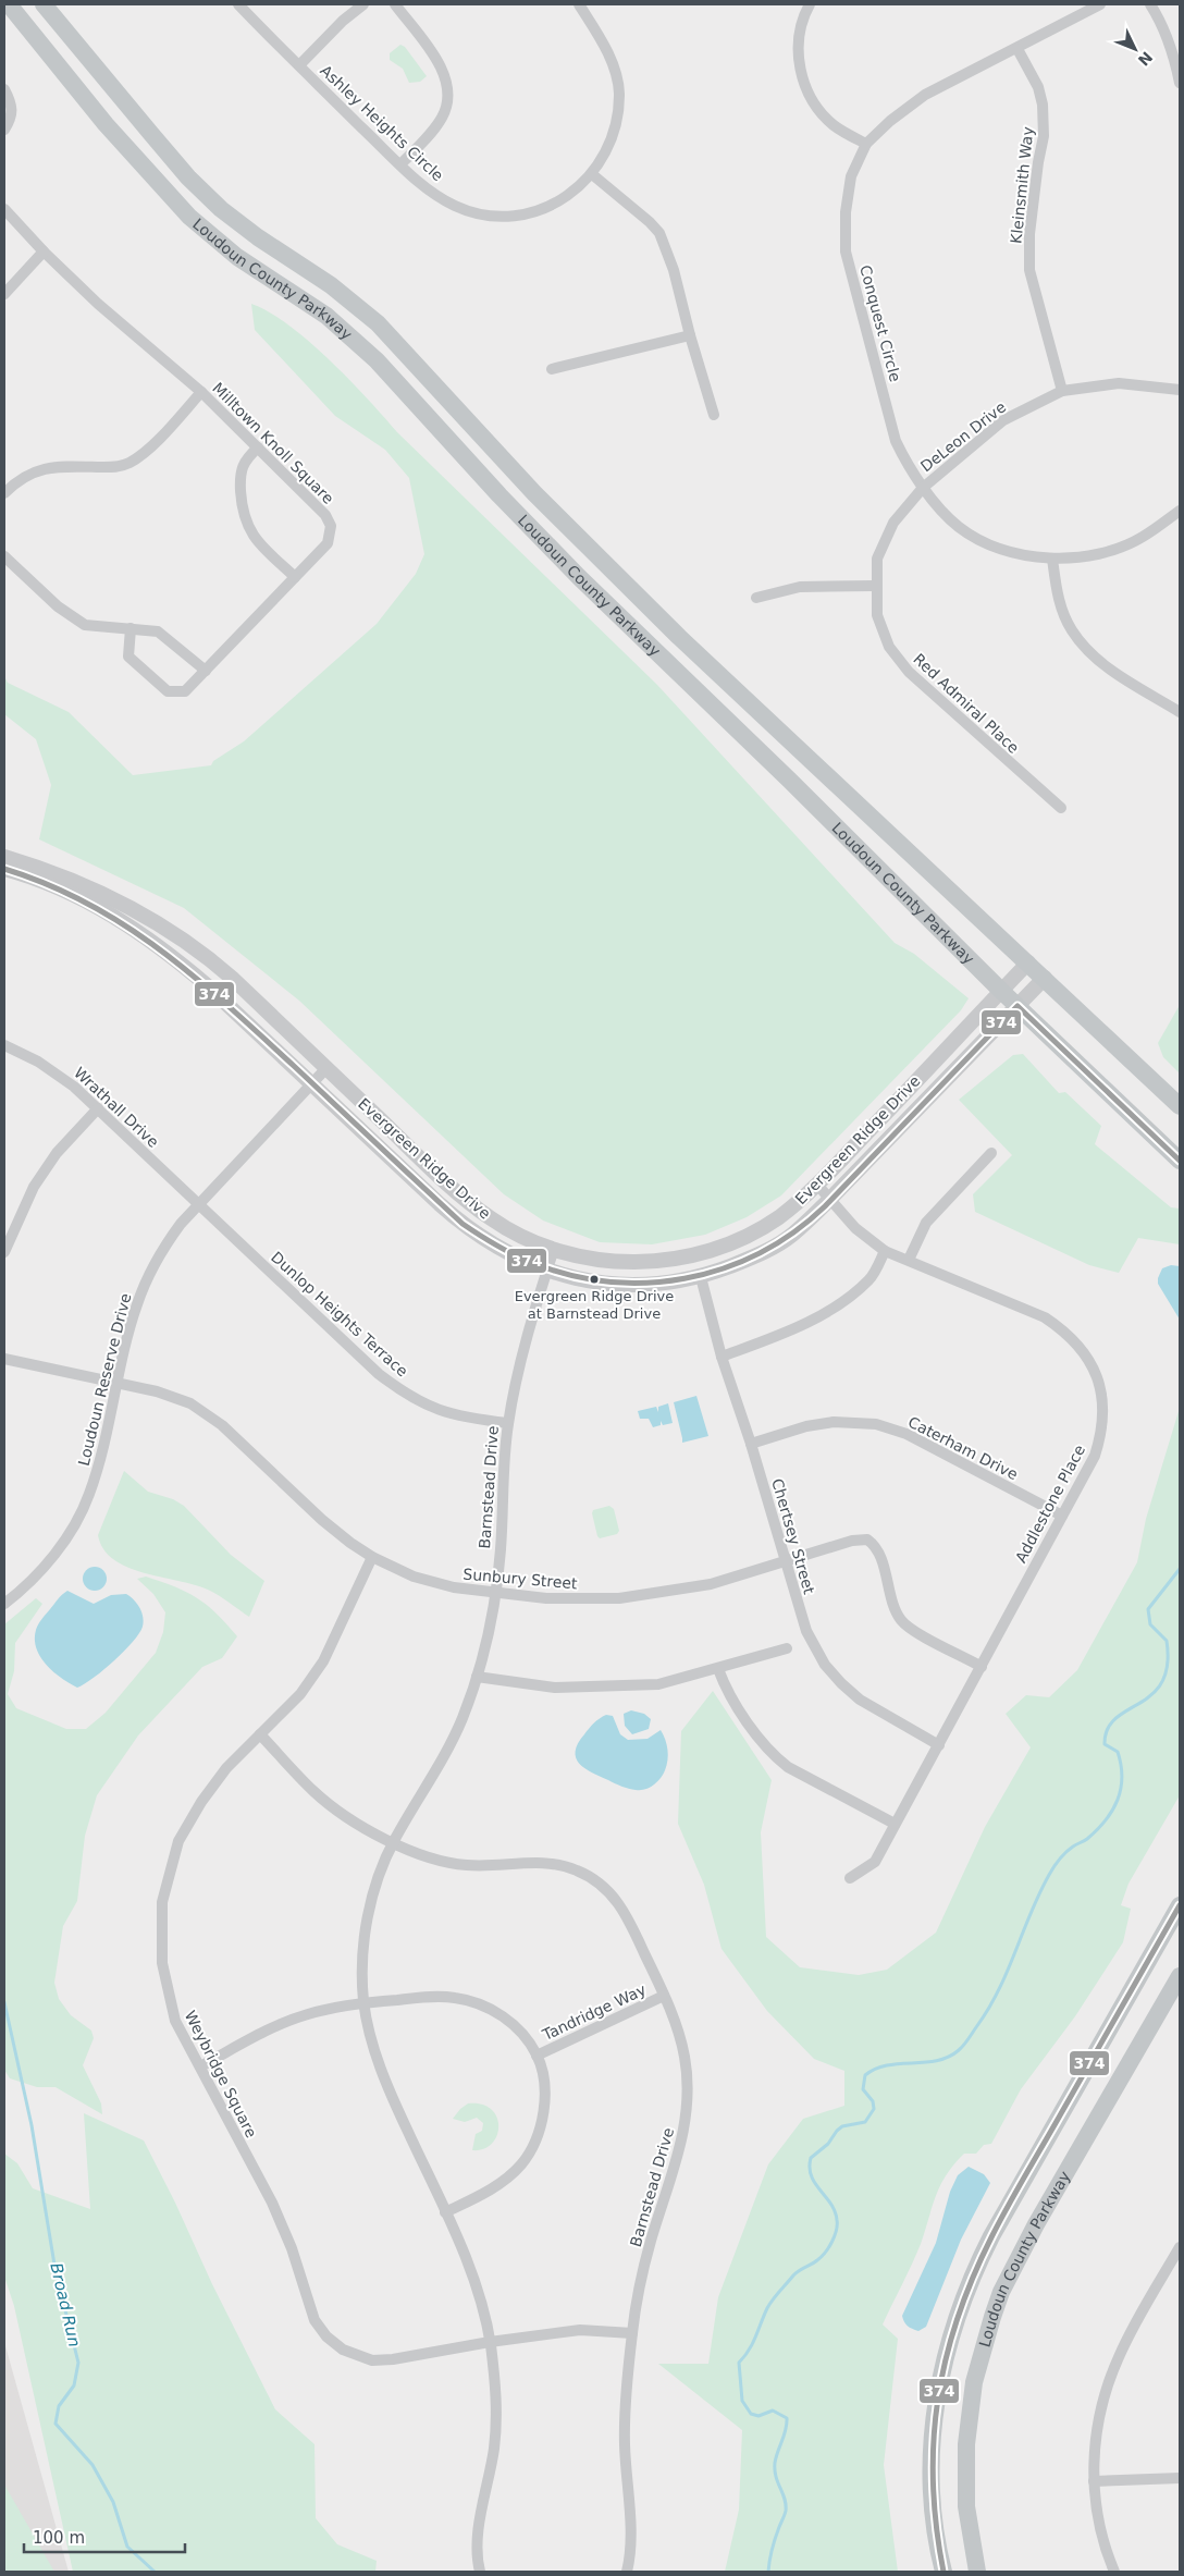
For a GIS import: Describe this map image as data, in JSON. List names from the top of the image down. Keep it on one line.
{"streets":{"main road":["Loudoun County Parkway"],"street":["Ashley Heights Circle","Kleinsmith Way","Conquest Circle","DeLeon Drive","Milltown Knoll Square","Red Admiral Place","Wrathall Drive","Evergreen Ridge Drive","Dunlop Heights Terrace","Loudoun Reserve Drive","Caterham Drive","Barnstead Drive","Addlestone Place","Chertsey Street","Sunbury Street","Tandridge Way","Weybridge Square"]},"crossings":[["Kleinsmith Way","Conquest Circle"],["Kleinsmith Way","DeLeon Drive"],["Loudoun County Parkway","Evergreen Ridge Drive"],["Conquest Circle","DeLeon Drive"],["Conquest Circle","Red Admiral Place"],["DeLeon Drive","Red Admiral Place"],["Wrathall Drive","Dunlop Heights Terrace"],["Wrathall Drive","Loudoun Reserve Drive"],["Evergreen Ridge Drive","Loudoun Reserve Drive"],["Evergreen Ridge Drive","Barnstead Drive"],["Evergreen Ridge Drive","Addlestone Place"],["Evergreen Ridge Drive","Chertsey Street"],["Dunlop Heights Terrace","Loudoun Reserve Drive"],["Dunlop Heights Terrace","Barnstead Drive"],["Loudoun Reserve Drive","Sunbury Street"],["Caterham Drive","Addlestone Place"],["Caterham Drive","Chertsey Street"],["Barnstead Drive","Sunbury Street"],["Barnstead Drive","Tandridge Way"],["Barnstead Drive","Weybridge Square"],["Addlestone Place","Chertsey Street"],["Addlestone Place","Sunbury Street"],["Chertsey Street","Sunbury Street"],["Sunbury Street","Weybridge Square"]],"water":["Broad Run"],"places":["Evergreen Ridge Drive at Barnstead Drive"],"lines":["transit line 374"],"scale_bar":"100 m","north":"bottom right"}
